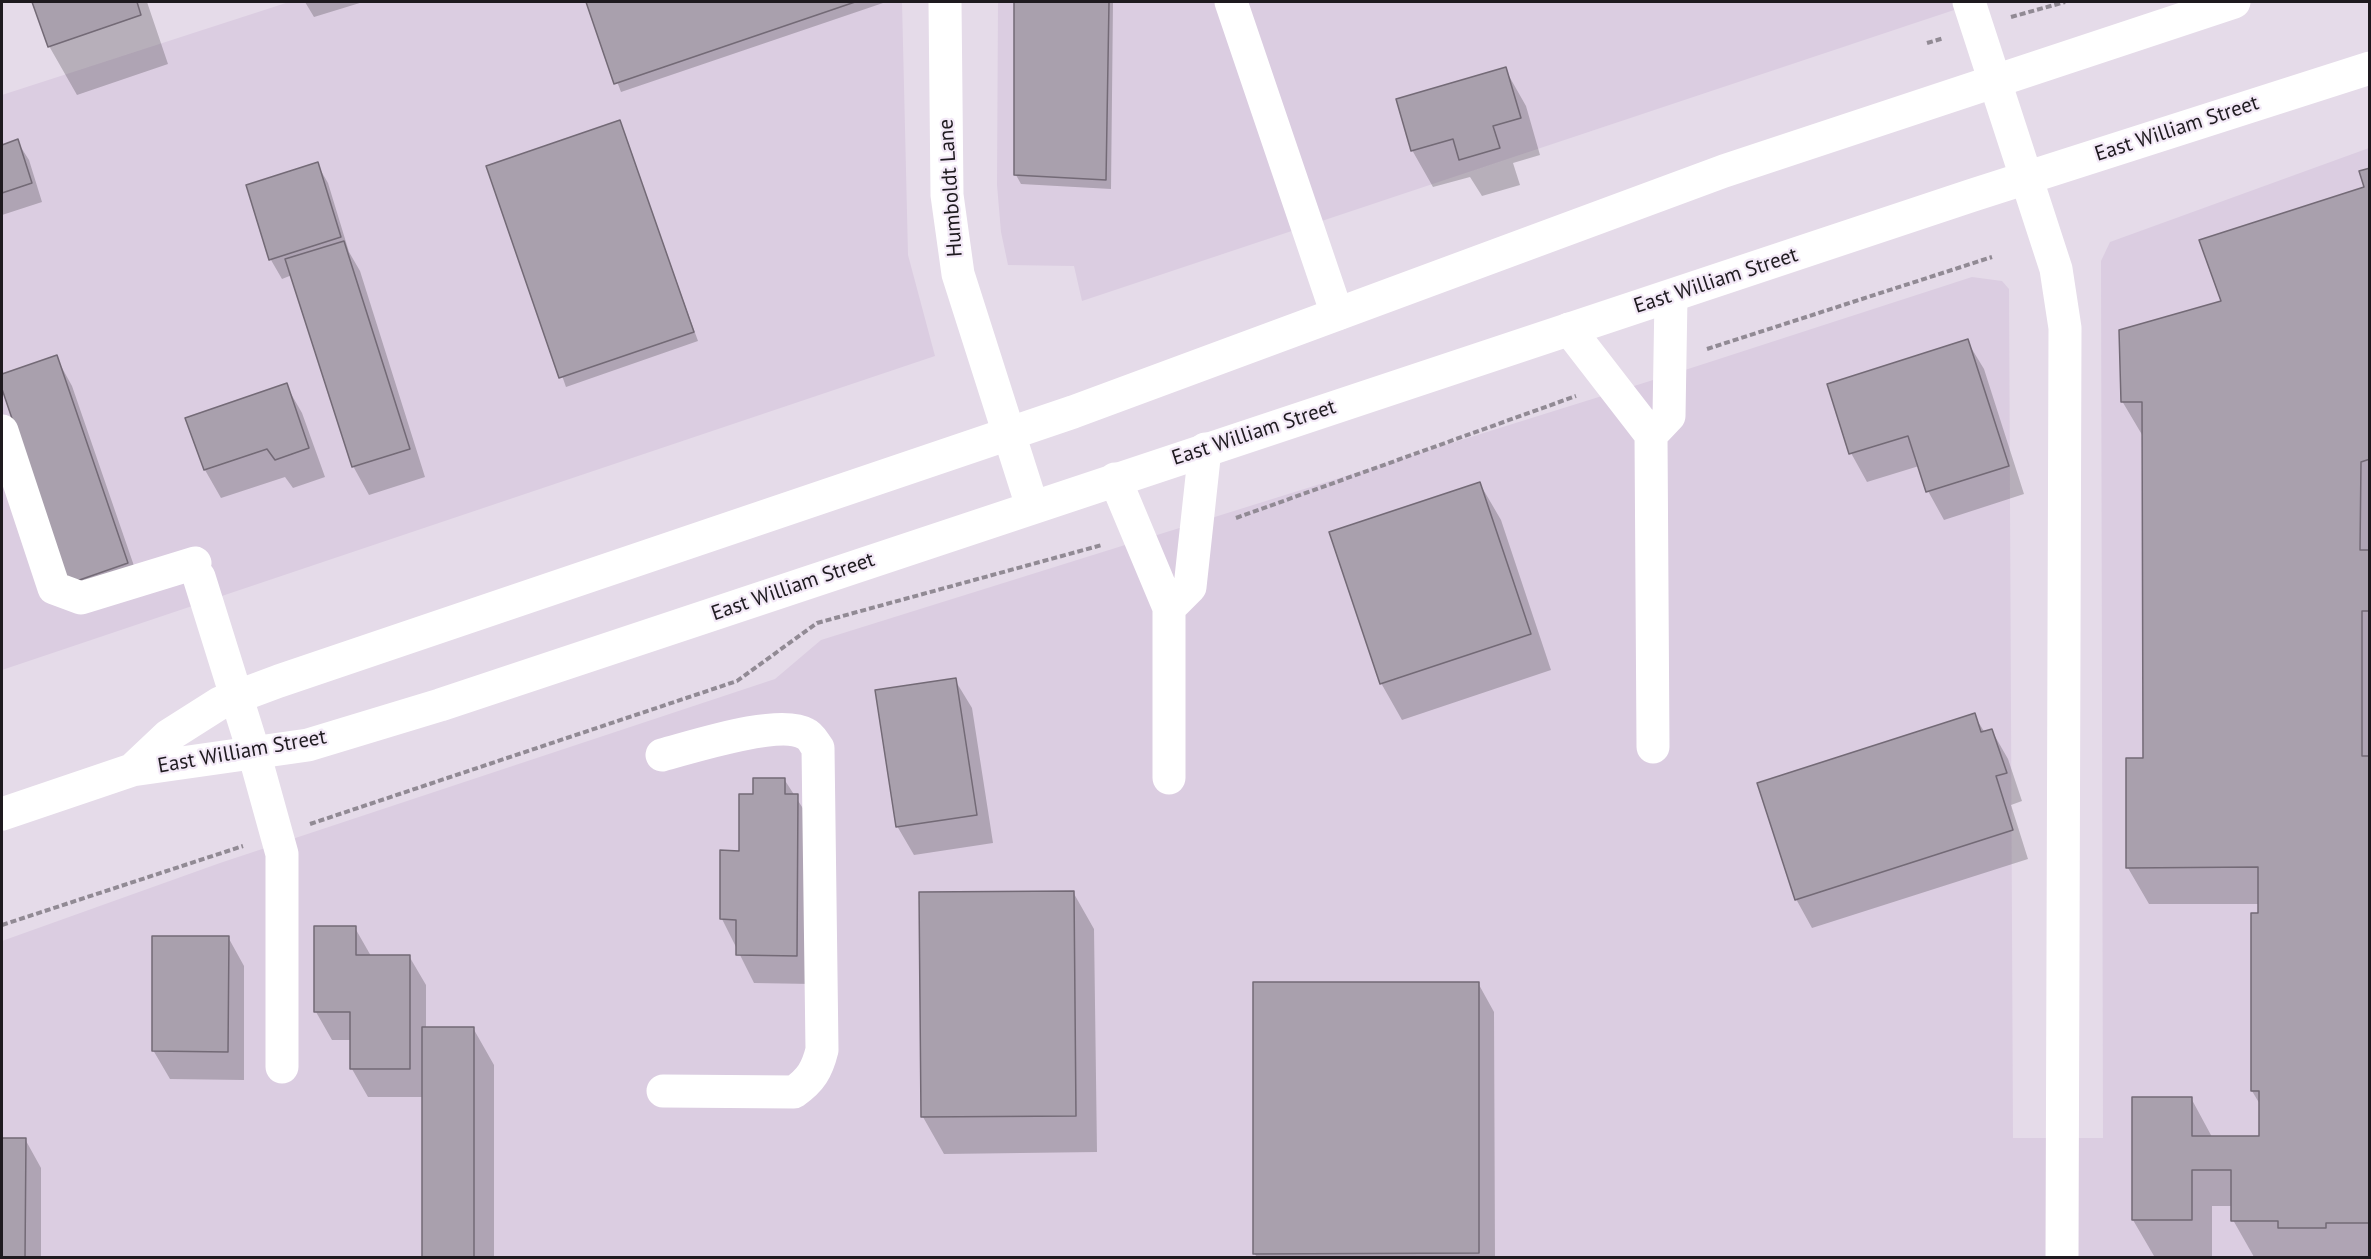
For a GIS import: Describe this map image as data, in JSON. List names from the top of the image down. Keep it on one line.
{"streets":{"main road":["East William Street","Humboldt Lane"]},"crossings":[["East William Street","Humboldt Lane"]]}
